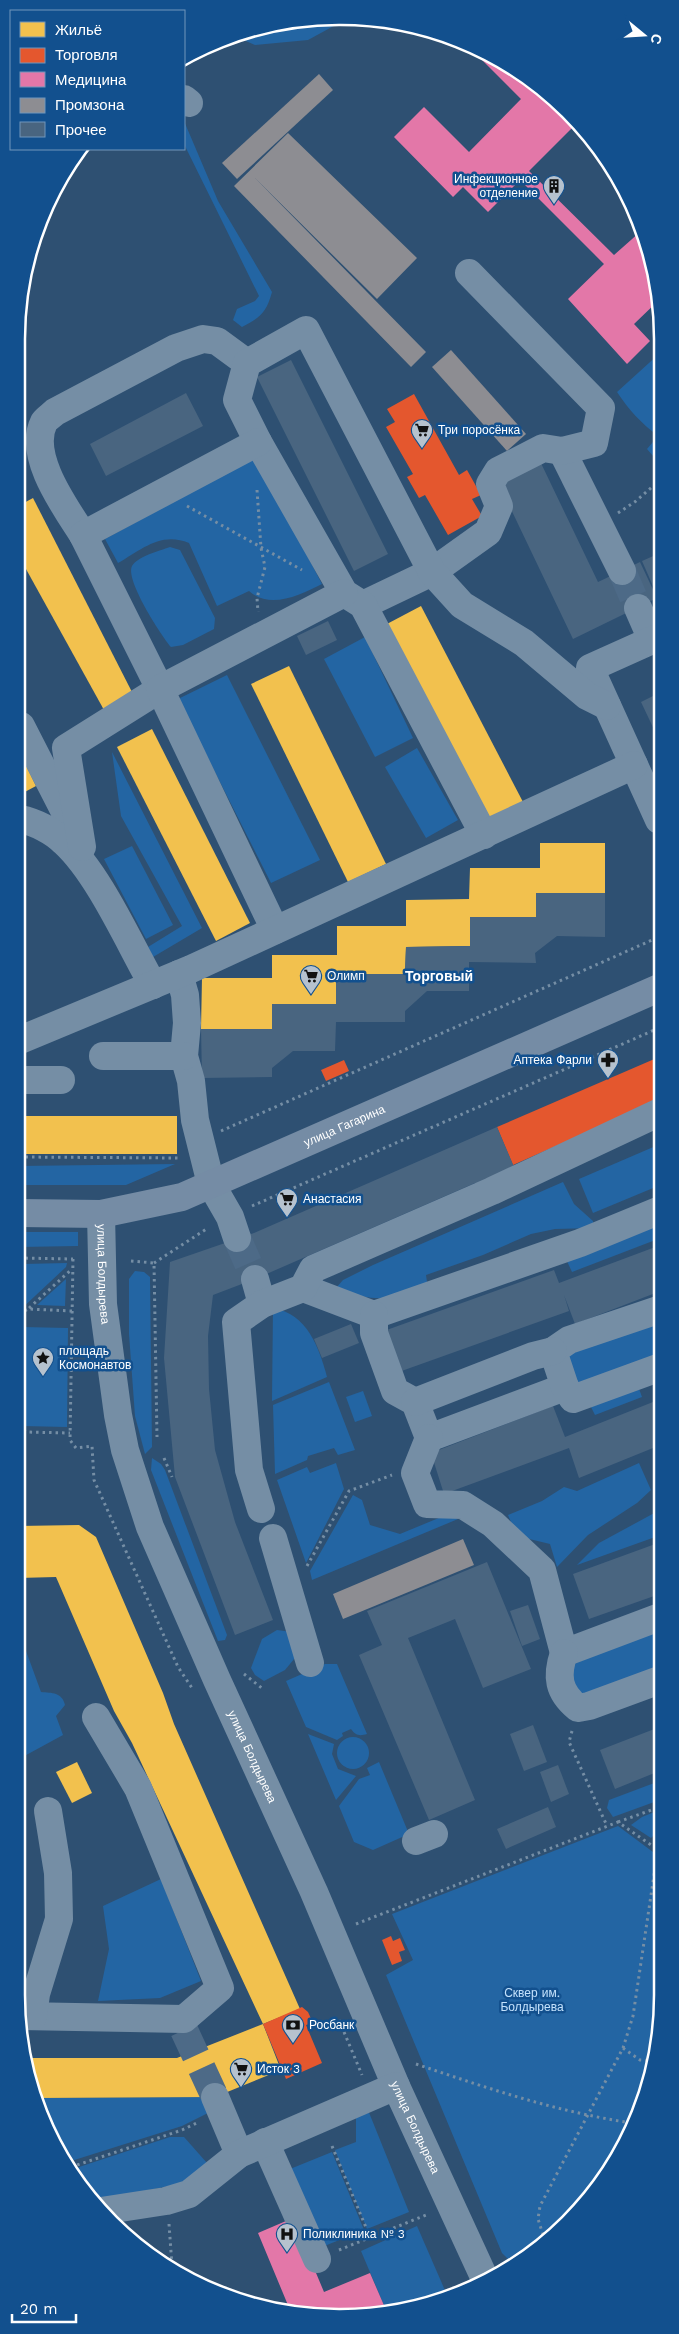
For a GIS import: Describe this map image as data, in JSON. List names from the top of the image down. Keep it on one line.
{"streets":{"main road":["улица Гагарина"],"street":["улица Болдырева"]},"crossings":[["улица Гагарина","улица Болдырева"]],"districts":["Торговый"],"parks":["Сквер им. Болдырева"],"places":{"building":["Инфекционное отделение"],"supermarket":["Три поросёнка","Олимп","Анастасия","Исток 3"],"pharmacy":["Аптека Фарли"],"place":["площадь Космонавтов"],"bank":["Росбанк"],"hospital":["Поликлиника № 3"]},"legend":["Жильё","Торговля","Медицина","Промзона","Прочее"],"scale_bar":"20 m","north":"right"}
